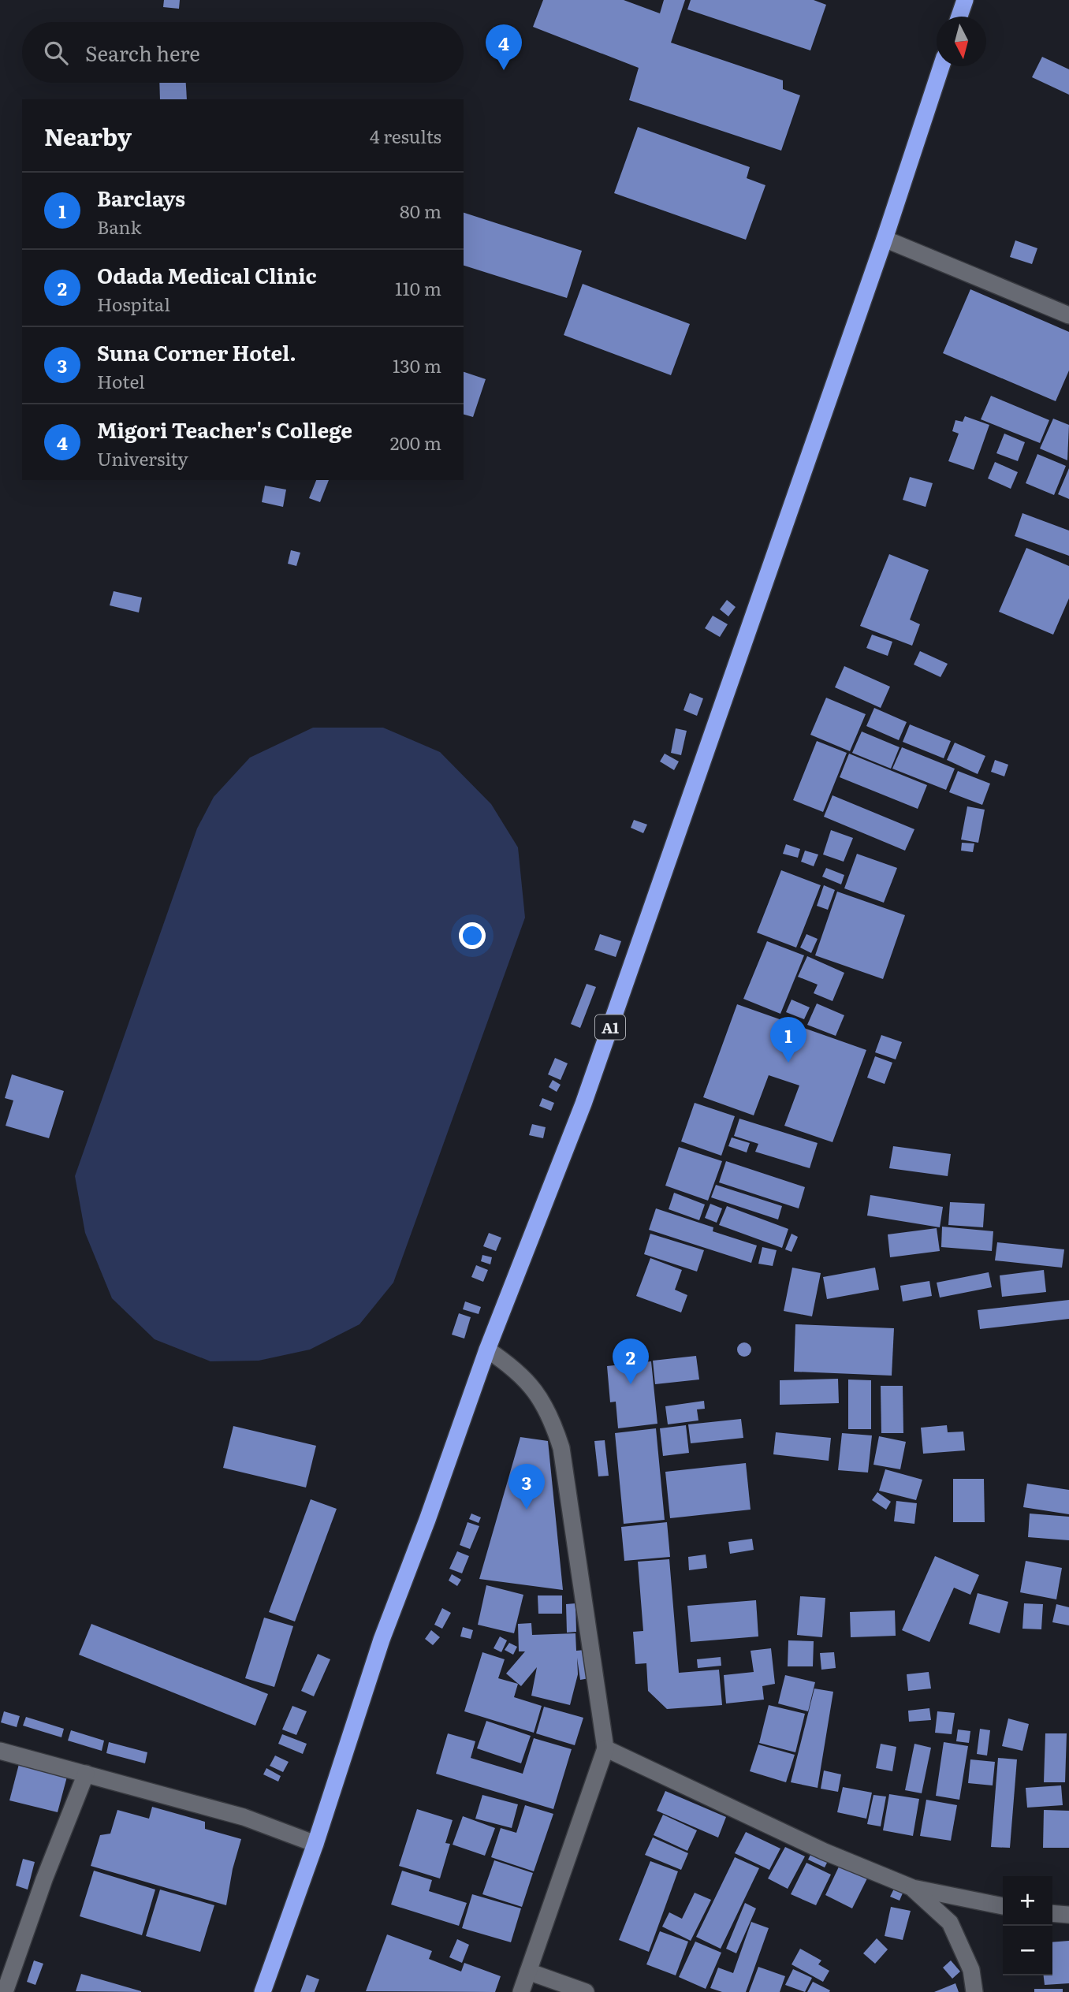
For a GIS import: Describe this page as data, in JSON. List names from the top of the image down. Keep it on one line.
{"streets":{"highway":["A1"]},"north":"bottom","page":{"search":"Search here","pins":["4","1","2","3"],"heading":["Nearby","4 results"],"list":[{"mark":"1","name":"Barclays","note":"Bank","value":"80 m"},{"mark":"2","name":"Odada Medical Clinic","note":"Hospital","value":"110 m"},{"mark":"3","name":"Suna Corner Hotel.","note":"Hotel","value":"130 m"},{"mark":"4","name":"Migori Teacher's College","note":"University","value":"200 m"}],"map_buttons":["+","−"]}}
